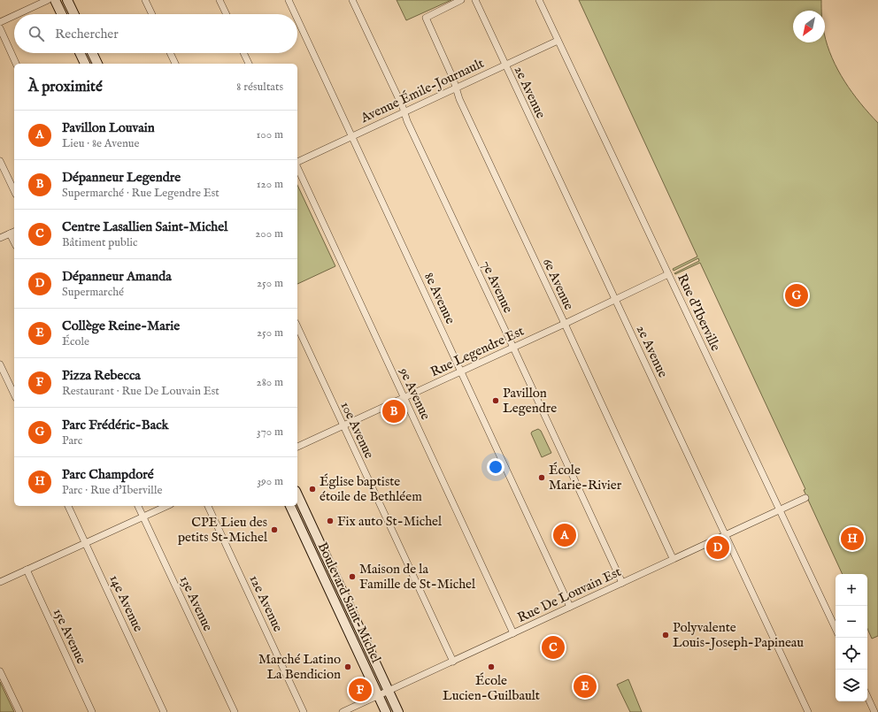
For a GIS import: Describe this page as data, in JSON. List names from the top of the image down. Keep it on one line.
{"streets":{"main road":["Boulevard Saint-Michel"],"street":["Avenue Émile-Journault","2e Avenue","6e Avenue","7e Avenue","8e Avenue","Rue d'Iberville","Rue Legendre Est","9e Avenue","10e Avenue","Rue De Louvain Est","14e Avenue","13e Avenue","12e Avenue","15e Avenue"]},"crossings":[["Avenue Émile-Journault","2e Avenue"],["Avenue Émile-Journault","6e Avenue"],["Avenue Émile-Journault","7e Avenue"],["Avenue Émile-Journault","8e Avenue"],["Avenue Émile-Journault","Rue d'Iberville"],["2e Avenue","Rue Legendre Est"],["2e Avenue","Rue De Louvain Est"],["6e Avenue","Rue Legendre Est"],["6e Avenue","Rue De Louvain Est"],["7e Avenue","Rue Legendre Est"],["7e Avenue","Rue De Louvain Est"],["8e Avenue","Rue Legendre Est"],["8e Avenue","Rue De Louvain Est"],["Rue d'Iberville","Rue Legendre Est"],["Rue d'Iberville","Rue De Louvain Est"],["Rue Legendre Est","9e Avenue"],["Rue Legendre Est","10e Avenue"],["9e Avenue","Rue De Louvain Est"],["10e Avenue","Rue De Louvain Est"],["Rue De Louvain Est","Boulevard Saint-Michel"]],"places":["Pavillon Legendre","École Marie-Rivier","Église baptiste étoile de Bethléem","Fix auto St-Michel","CPE Lieu des petits St-Michel","Maison de la Famille de St-Michel","Polyvalente Louis-Joseph-Papineau","Marché Latino La Bendicion","École Lucien-Guilbault"],"north":"bottom left","page":{"search":"Rechercher","heading":["À proximité","8 résultats"],"list":[{"mark":"A","name":"Pavillon Louvain","note":"Lieu · 8e Avenue","value":"100 m"},{"mark":"B","name":"Dépanneur Legendre","note":"Supermarché · Rue Legendre Est","value":"120 m"},{"mark":"C","name":"Centre Lasallien Saint-Michel","note":"Bâtiment public","value":"200 m"},{"mark":"D","name":"Dépanneur Amanda","note":"Supermarché","value":"250 m"},{"mark":"E","name":"Collège Reine-Marie","note":"École","value":"250 m"},{"mark":"F","name":"Pizza Rebecca","note":"Restaurant · Rue De Louvain Est","value":"280 m"},{"mark":"G","name":"Parc Frédéric-Back","note":"Parc","value":"370 m"},{"mark":"H","name":"Parc Champdoré","note":"Parc · Rue d'Iberville","value":"390 m"}],"pins":["G","B","A","H","D","C","E","F"],"map_buttons":["+","−"]}}
